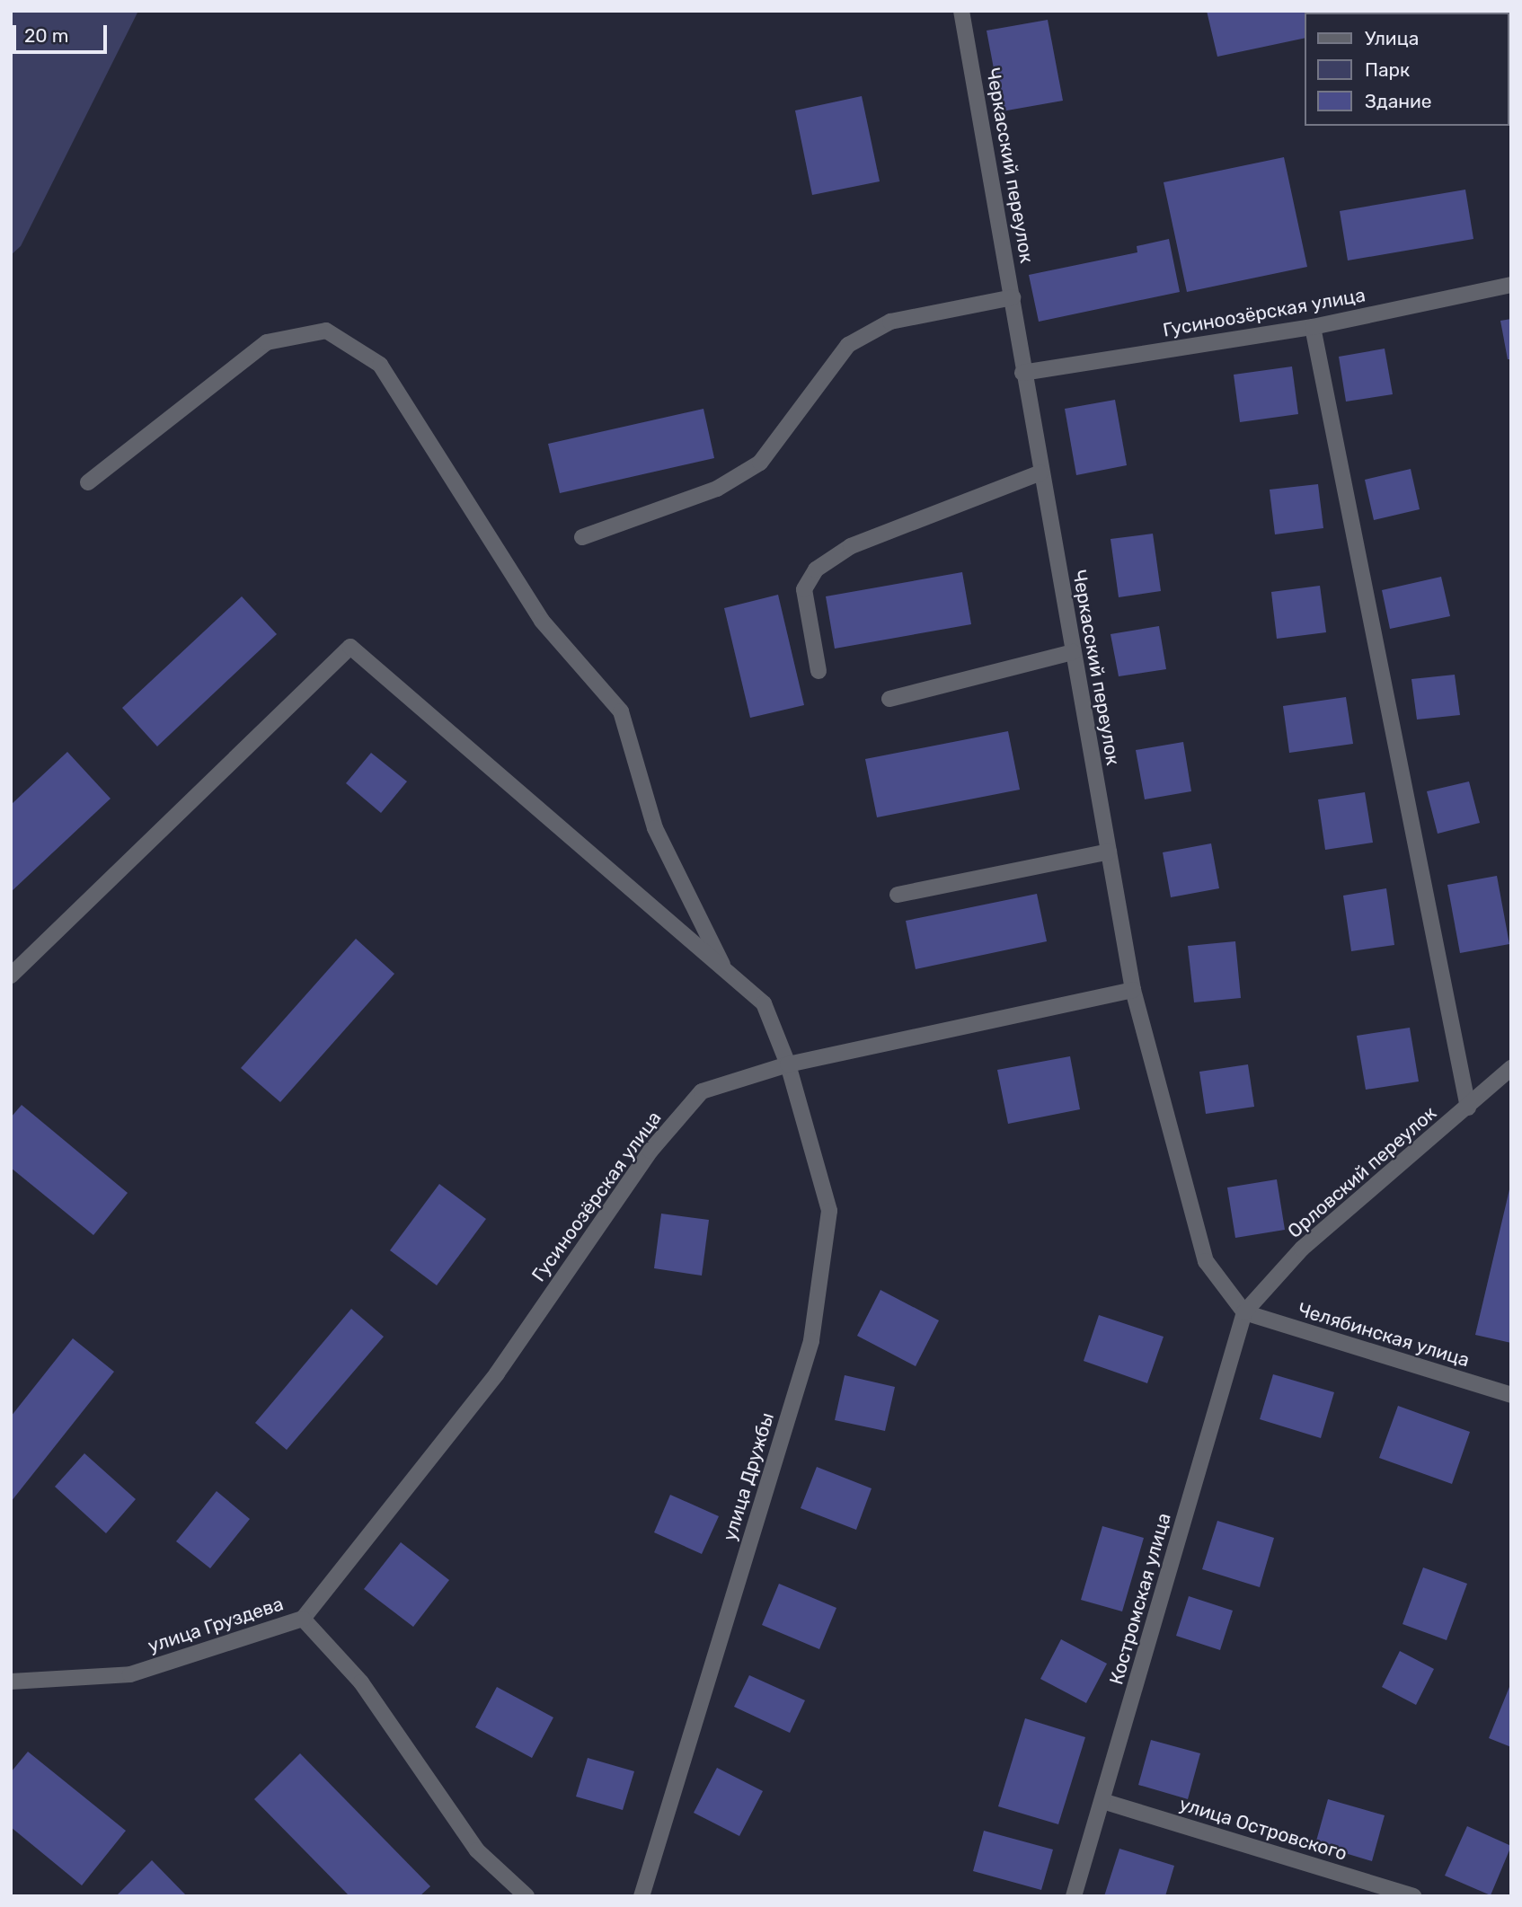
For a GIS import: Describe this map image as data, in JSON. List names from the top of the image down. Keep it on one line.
{"streets":{"street":["Черкасский переулок","Гусиноозёрская улица","Орловский переулок","Челябинская улица","улица Дружбы","Костромская улица","улица Груздева","улица Островского"]},"crossings":[["Черкасский переулок","Гусиноозёрская улица"],["Черкасский переулок","Орловский переулок"],["Черкасский переулок","Челябинская улица"],["Черкасский переулок","Костромская улица"],["Гусиноозёрская улица","улица Дружбы"],["Гусиноозёрская улица","улица Груздева"],["Орловский переулок","Челябинская улица"],["Орловский переулок","Костромская улица"],["Челябинская улица","Костромская улица"],["Костромская улица","улица Островского"]],"legend":["Улица","Парк","Здание"],"scale_bar":"20 m"}
